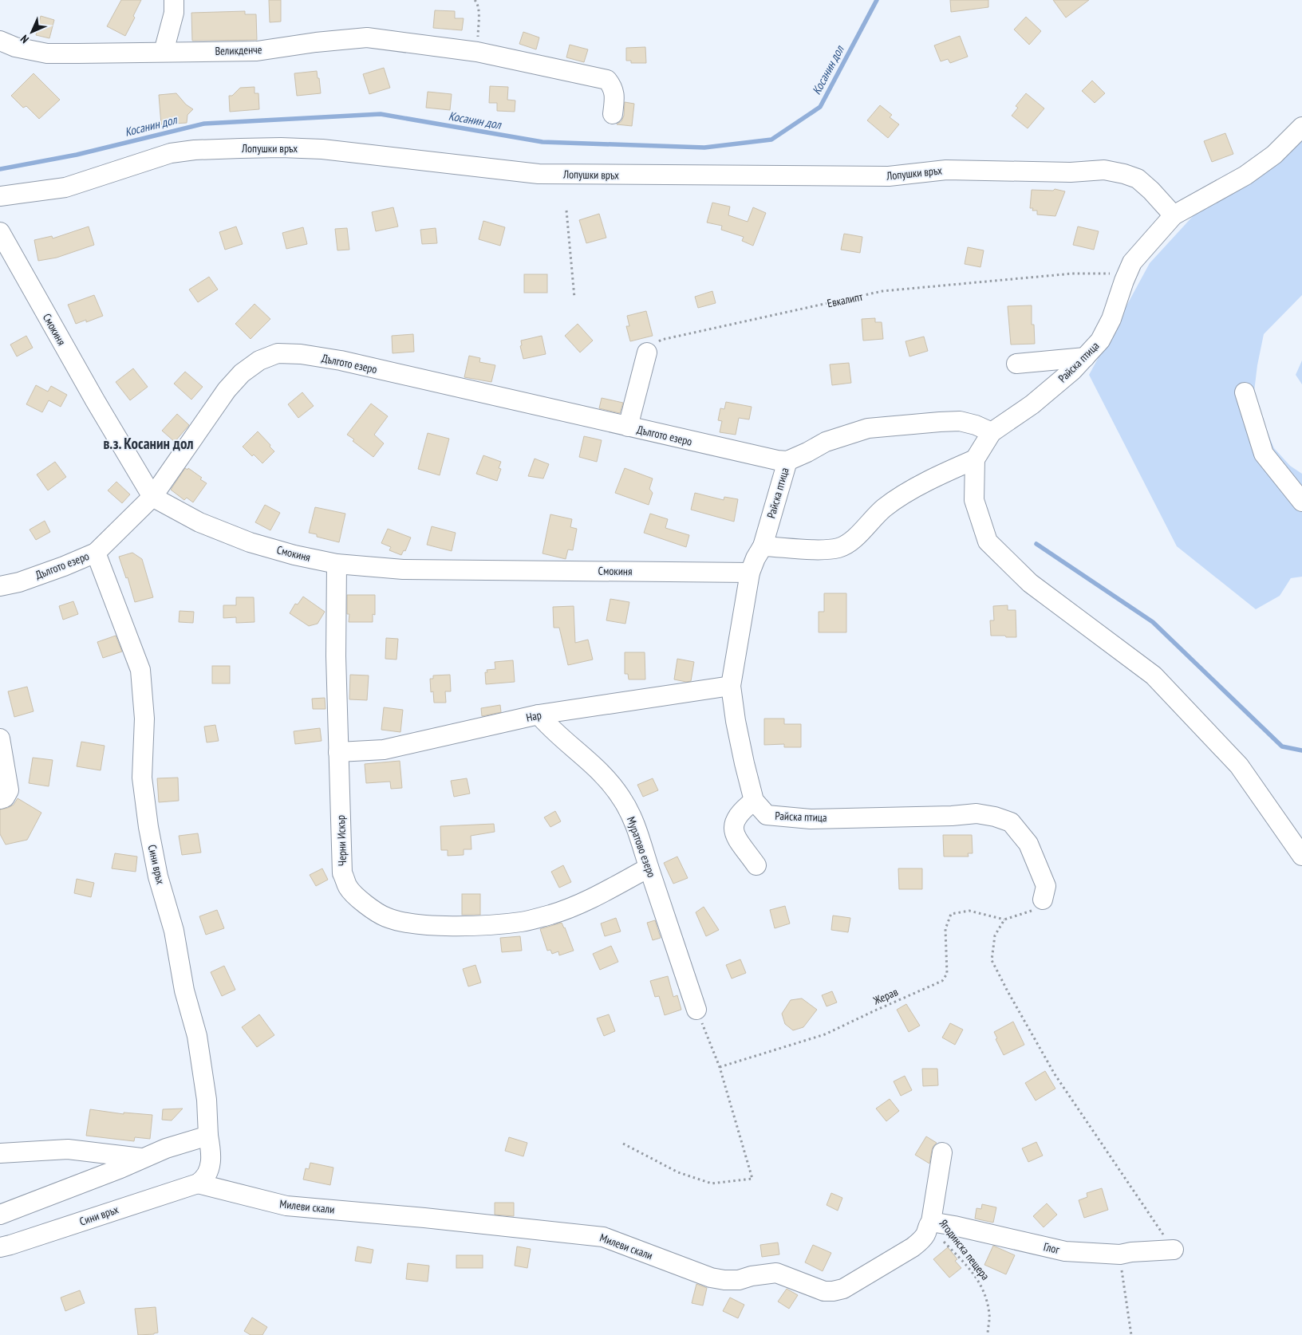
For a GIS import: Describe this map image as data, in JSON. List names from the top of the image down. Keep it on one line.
{"streets":{"street":["Великденче","Лопушки връх","Смокиня","Райска птица","Дългото езеро","Нар","Черни Искър","Муратово езеро","Сини връх","Милеви скали","Глог"],"path":["Евкалипт","Жерав","Ягодинска пещера"]},"crossings":[["Лопушки връх","Райска птица"],["Евкалипт","Райска птица"],["Смокиня","Райска птица"],["Смокиня","Дългото езеро"],["Смокиня","Черни Искър"],["Райска птица","Дългото езеро"],["Райска птица","Нар"],["Дългото езеро","Сини връх"],["Нар","Черни Искър"],["Нар","Муратово езеро"],["Черни Искър","Муратово езеро"],["Сини връх","Милеви скали"],["Милеви скали","Глог"],["Милеви скали","Ягодинска пещера"],["Глог","Ягодинска пещера"]],"districts":["в.з. Косанин дол"],"water":["Косанин дол"],"north":"bottom left"}
